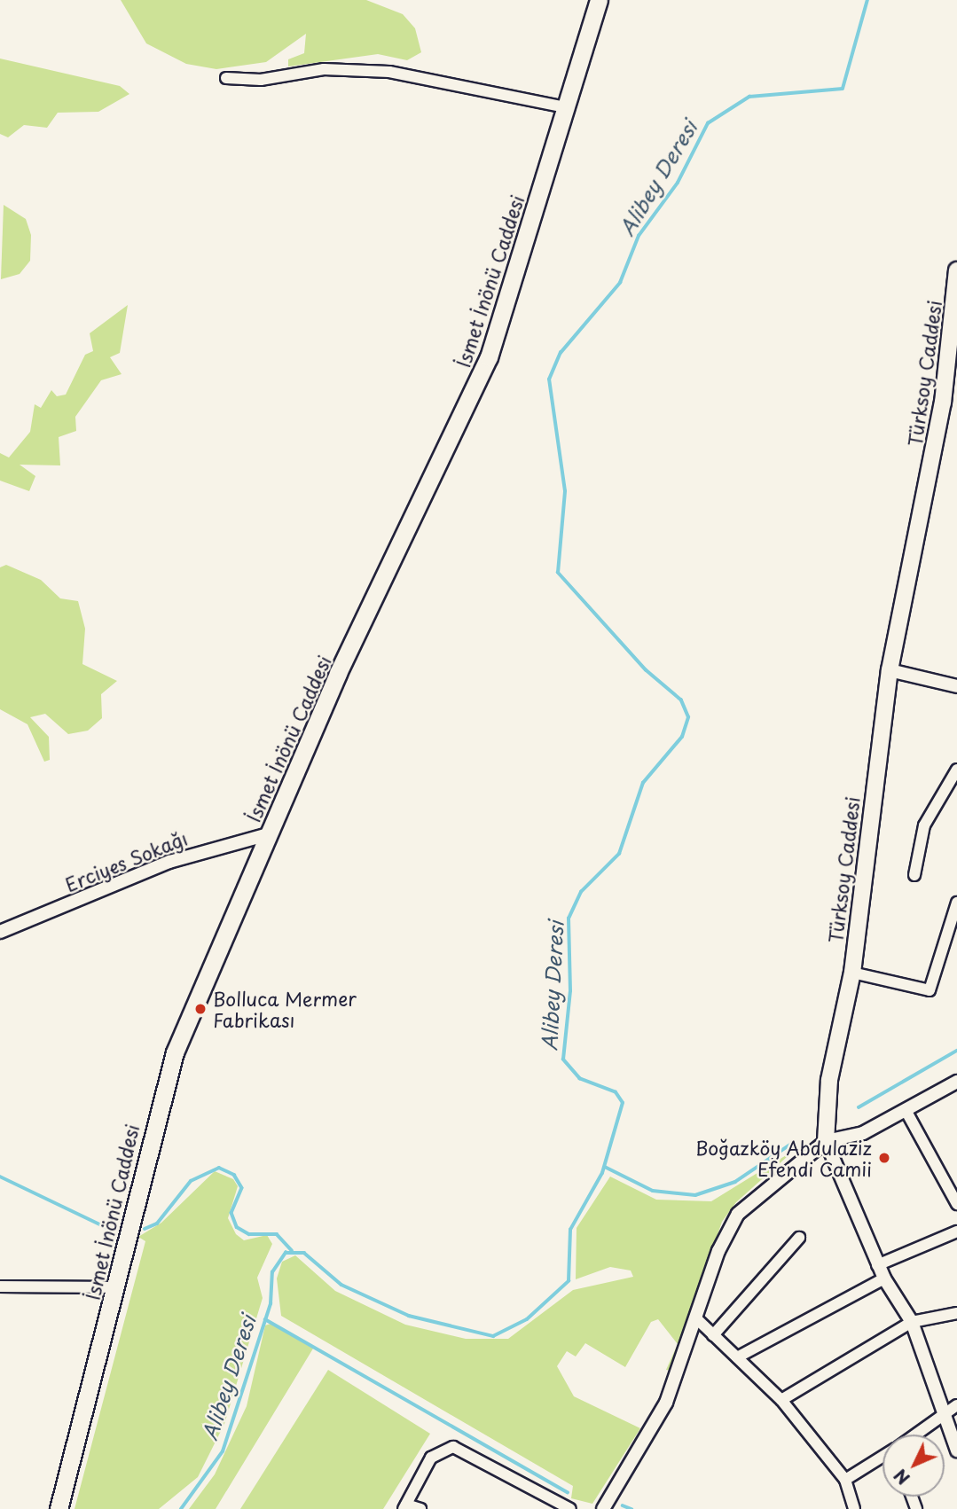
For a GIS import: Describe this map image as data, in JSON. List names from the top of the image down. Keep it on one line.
{"streets":{"main road":["İsmet İnönü Caddesi","Türksoy Caddesi"],"street":["Erciyes Sokağı"]},"crossings":[["İsmet İnönü Caddesi","Erciyes Sokağı"]],"water":["Alibey Deresi"],"places":["Bolluca Mermer Fabrikası","Boğazköy Abdulaziz Efendi Camii"],"north":"bottom left"}
